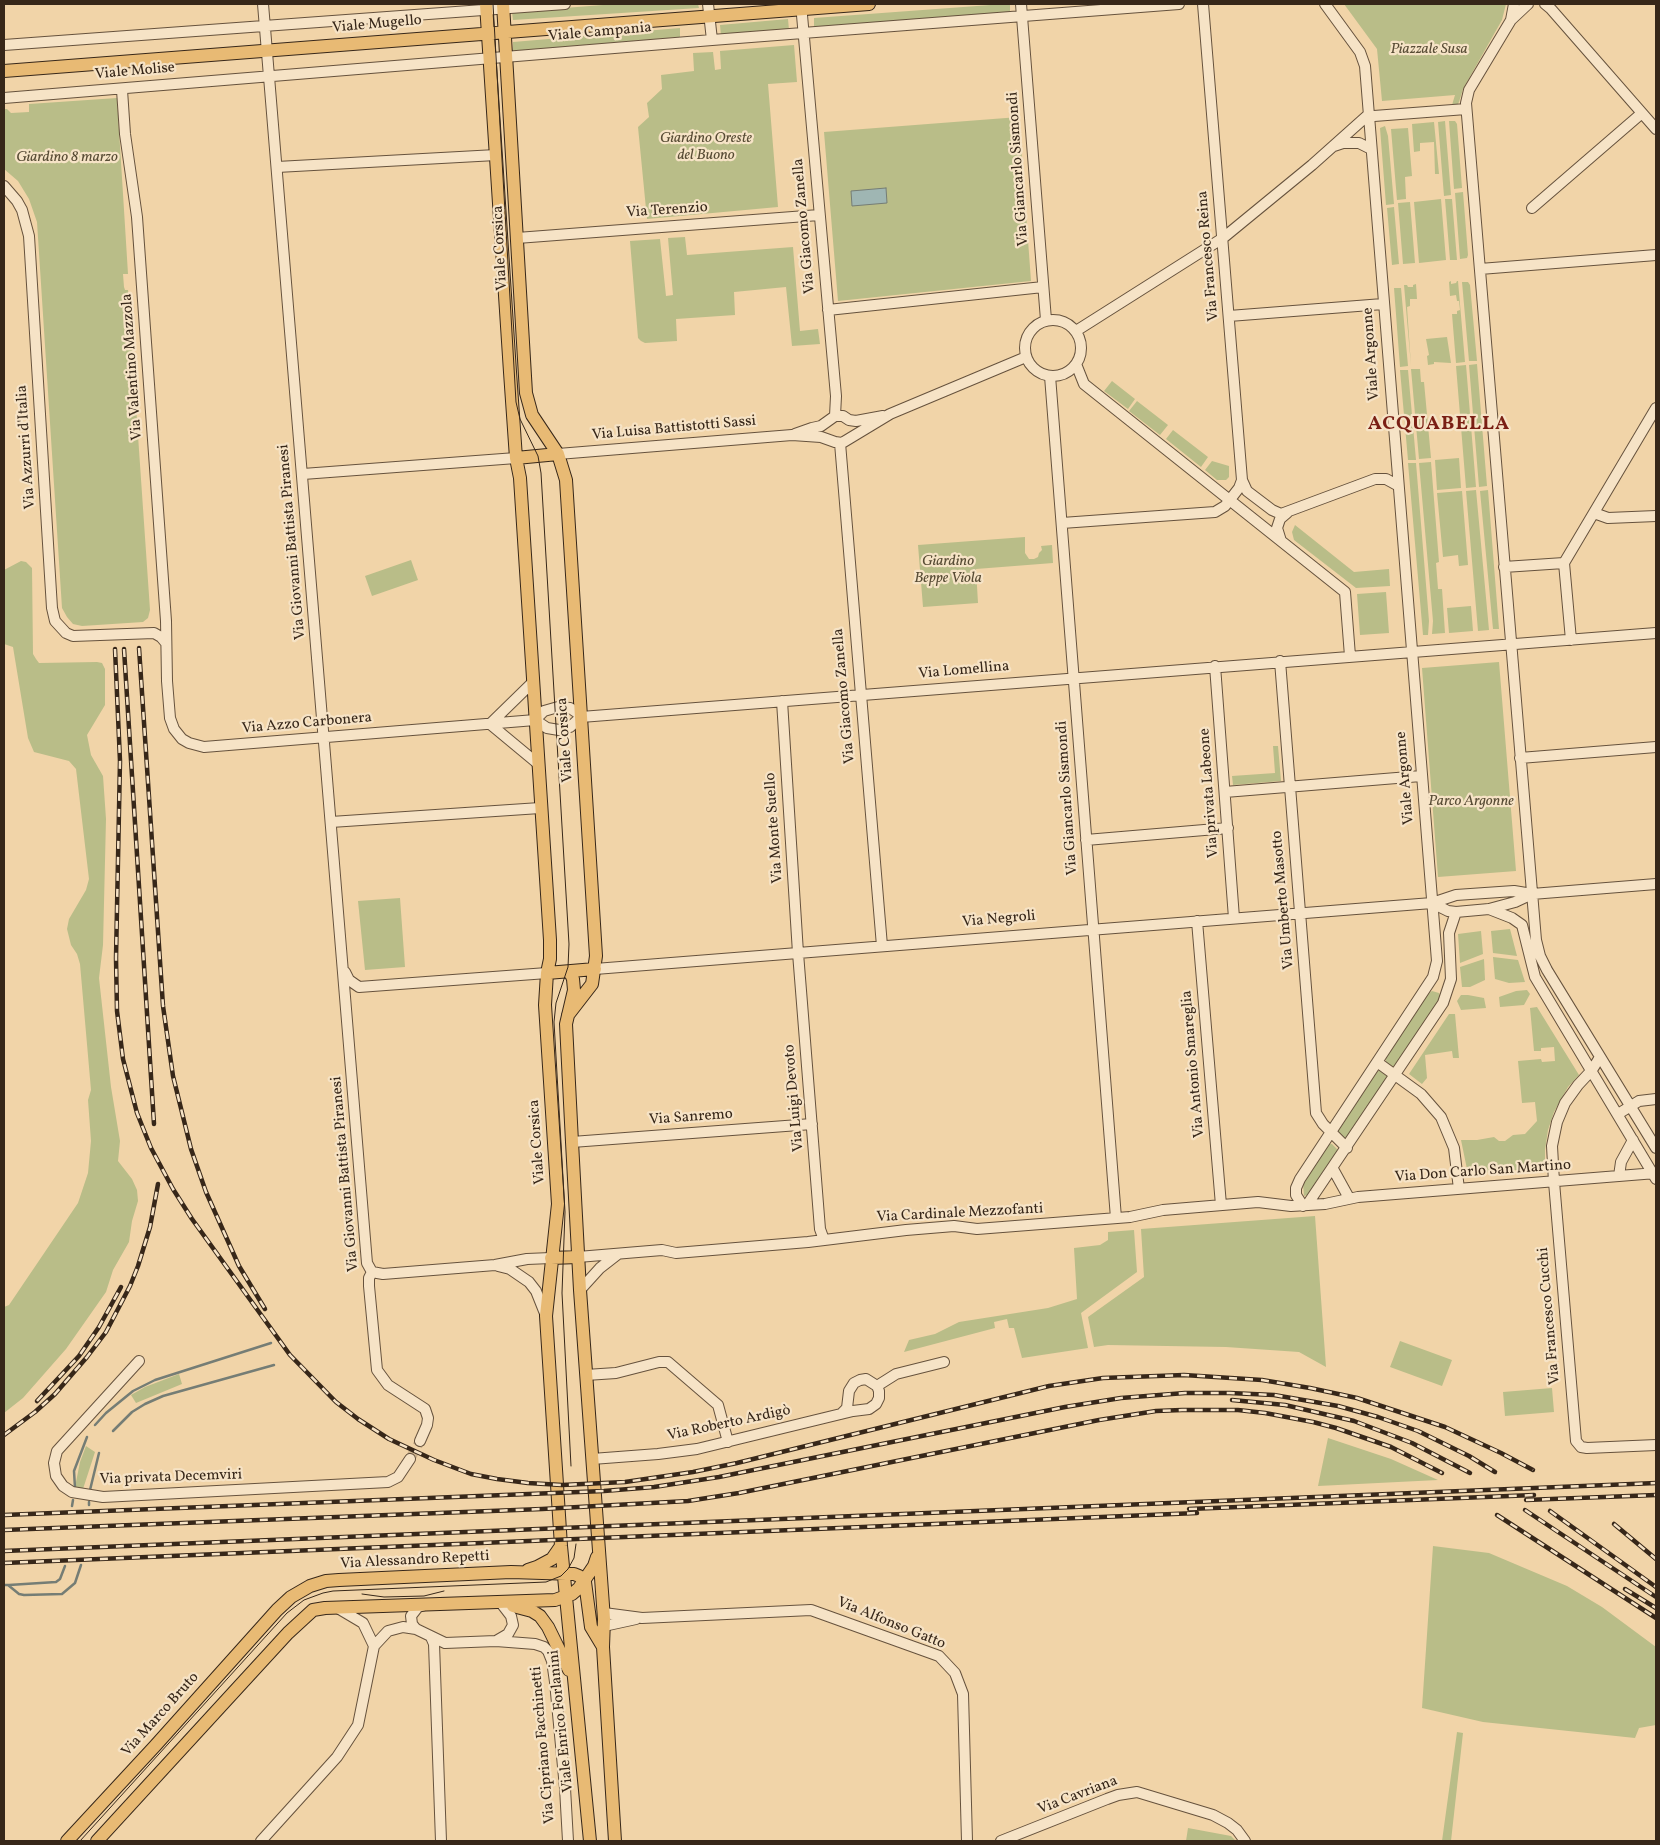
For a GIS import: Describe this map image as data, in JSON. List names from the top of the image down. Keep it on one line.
{"streets":{"main road":["Viale Mugello","Viale Campania","Viale Molise","Viale Corsica","Via Negroli","Via Alessandro Repetti","Via Marco Bruto","Viale Enrico Forlanini"],"street":["Via Giancarlo Sismondi","Via Terenzio","Via Giacomo Zanella","Via Francesco Reina","Viale Argonne","Via Valentino Mazzola","Via Luisa Battistotti Sassi","Via Azzurri d'Italia","Via Giovanni Battista Piranesi","Via Lomellina","Via Azzo Carbonera","Via privata Labeone","Via Monte Suello","Via Umberto Masotto","Via Antonio Smareglia","Via Luigi Devoto","Via Sanremo","Via Don Carlo San Martino","Via Cardinale Mezzofanti","Via Francesco Cucchi","Via Roberto Ardigò","Via privata Decemviri","Via Alfonso Gatto","Via Cipriano Facchinetti","Via Cavriana"]},"crossings":[["Viale Mugello","Viale Campania"],["Viale Mugello","Viale Molise"],["Viale Mugello","Viale Corsica"],["Viale Mugello","Via Giovanni Battista Piranesi"],["Viale Campania","Via Giancarlo Sismondi"],["Viale Campania","Via Giacomo Zanella"],["Viale Campania","Viale Corsica"],["Viale Molise","Via Valentino Mazzola"],["Viale Molise","Via Giovanni Battista Piranesi"],["Via Giancarlo Sismondi","Via Lomellina"],["Via Giancarlo Sismondi","Via Negroli"],["Via Giancarlo Sismondi","Via Cardinale Mezzofanti"],["Via Terenzio","Via Giacomo Zanella"],["Via Terenzio","Viale Corsica"],["Via Giacomo Zanella","Via Luisa Battistotti Sassi"],["Via Giacomo Zanella","Via Lomellina"],["Via Giacomo Zanella","Via Negroli"],["Viale Corsica","Via Luisa Battistotti Sassi"],["Viale Corsica","Via Lomellina"],["Viale Corsica","Via Azzo Carbonera"],["Viale Corsica","Via Negroli"],["Viale Argonne","Via Lomellina"],["Viale Argonne","Via Negroli"],["Via Valentino Mazzola","Via Azzurri d'Italia"],["Via Valentino Mazzola","Via Azzo Carbonera"],["Via Azzurri d'Italia","Via Azzo Carbonera"],["Via Giovanni Battista Piranesi","Via Azzo Carbonera"],["Via Lomellina","Via Azzo Carbonera"],["Via Lomellina","Via privata Labeone"],["Via Lomellina","Via Monte Suello"],["Via Lomellina","Via Umberto Masotto"],["Via privata Labeone","Via Negroli"],["Via Monte Suello","Via Negroli"],["Via Monte Suello","Via Luigi Devoto"],["Via Umberto Masotto","Via Negroli"],["Via Negroli","Via Antonio Smareglia"],["Via Negroli","Via Luigi Devoto"],["Via Antonio Smareglia","Via Cardinale Mezzofanti"],["Via Luigi Devoto","Via Sanremo"],["Via Luigi Devoto","Via Cardinale Mezzofanti"],["Via Don Carlo San Martino","Via Cardinale Mezzofanti"],["Via Don Carlo San Martino","Via Francesco Cucchi"],["Via Alessandro Repetti","Via Marco Bruto"],["Via Alessandro Repetti","Viale Enrico Forlanini"]],"districts":["ACQUABELLA"],"parks":["Piazzale Susa","Giardino Oreste del Buono","Giardino 8 marzo","Giardino Beppe Viola","Parco Argonne"]}
